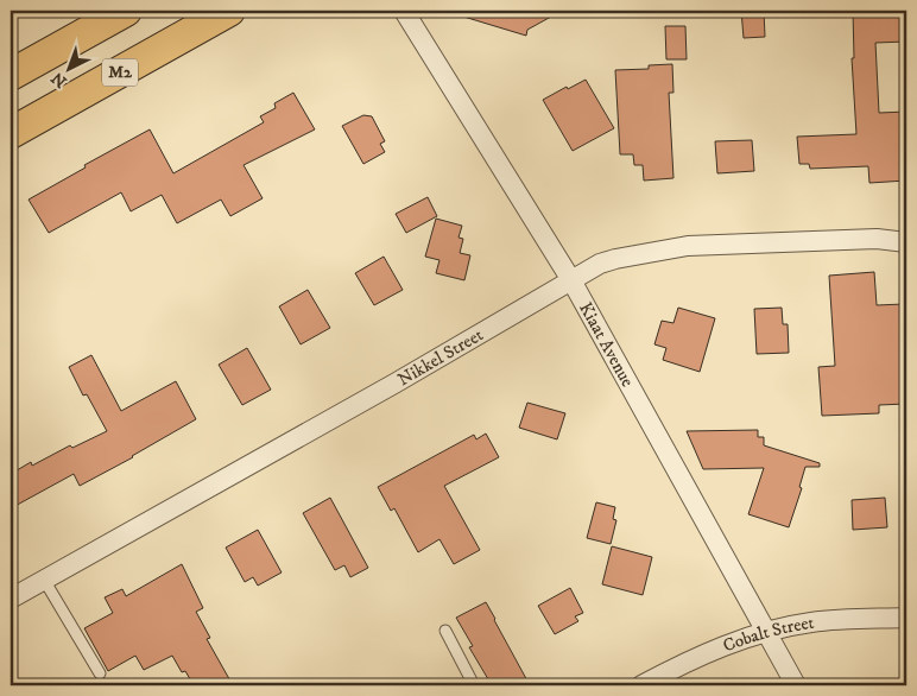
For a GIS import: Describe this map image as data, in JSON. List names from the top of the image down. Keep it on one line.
{"streets":{"main road":["M2"],"street":["Kiaat Avenue","Nikkel Street","Cobalt Street"]},"crossings":[["Kiaat Avenue","Nikkel Street"],["Kiaat Avenue","Cobalt Street"]],"north":"bottom left"}
